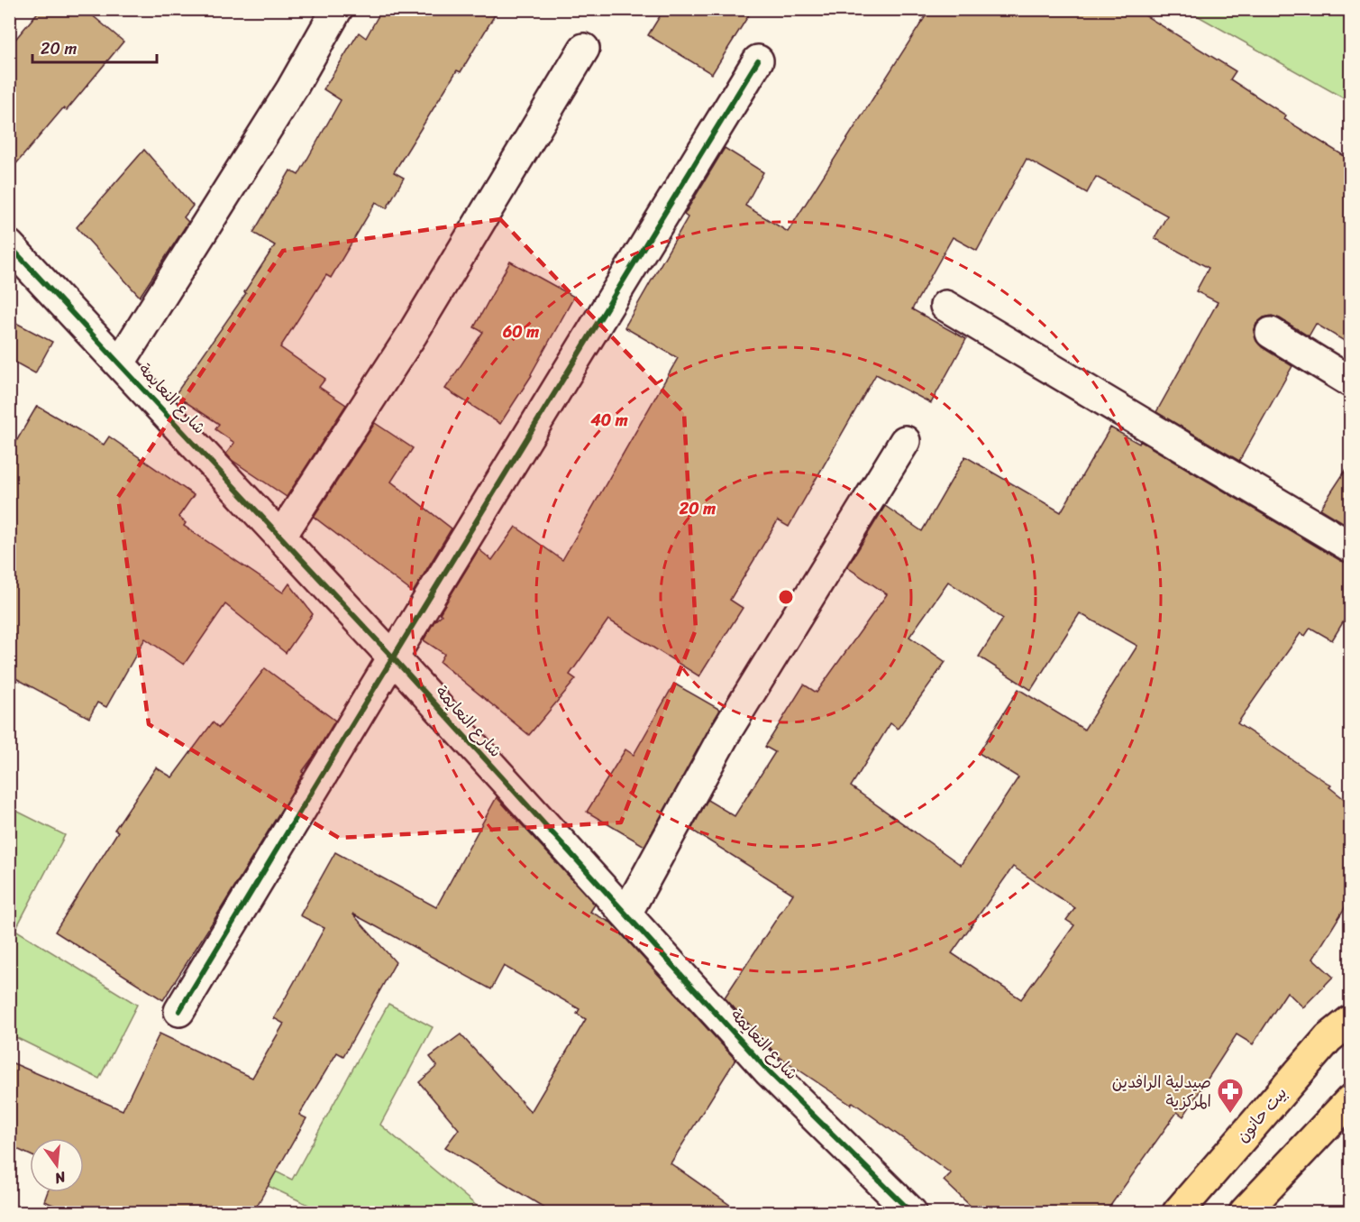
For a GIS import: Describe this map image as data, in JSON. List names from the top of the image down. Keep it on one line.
{"streets":{"main road":["بيت حانون"],"street":["شارع النعايمة"]},"places":{"pharmacy":["صيدلية الرافدين المركزية"]},"scale_bar":"20 m","north":"bottom","rings":["60 m","40 m","20 m"]}
